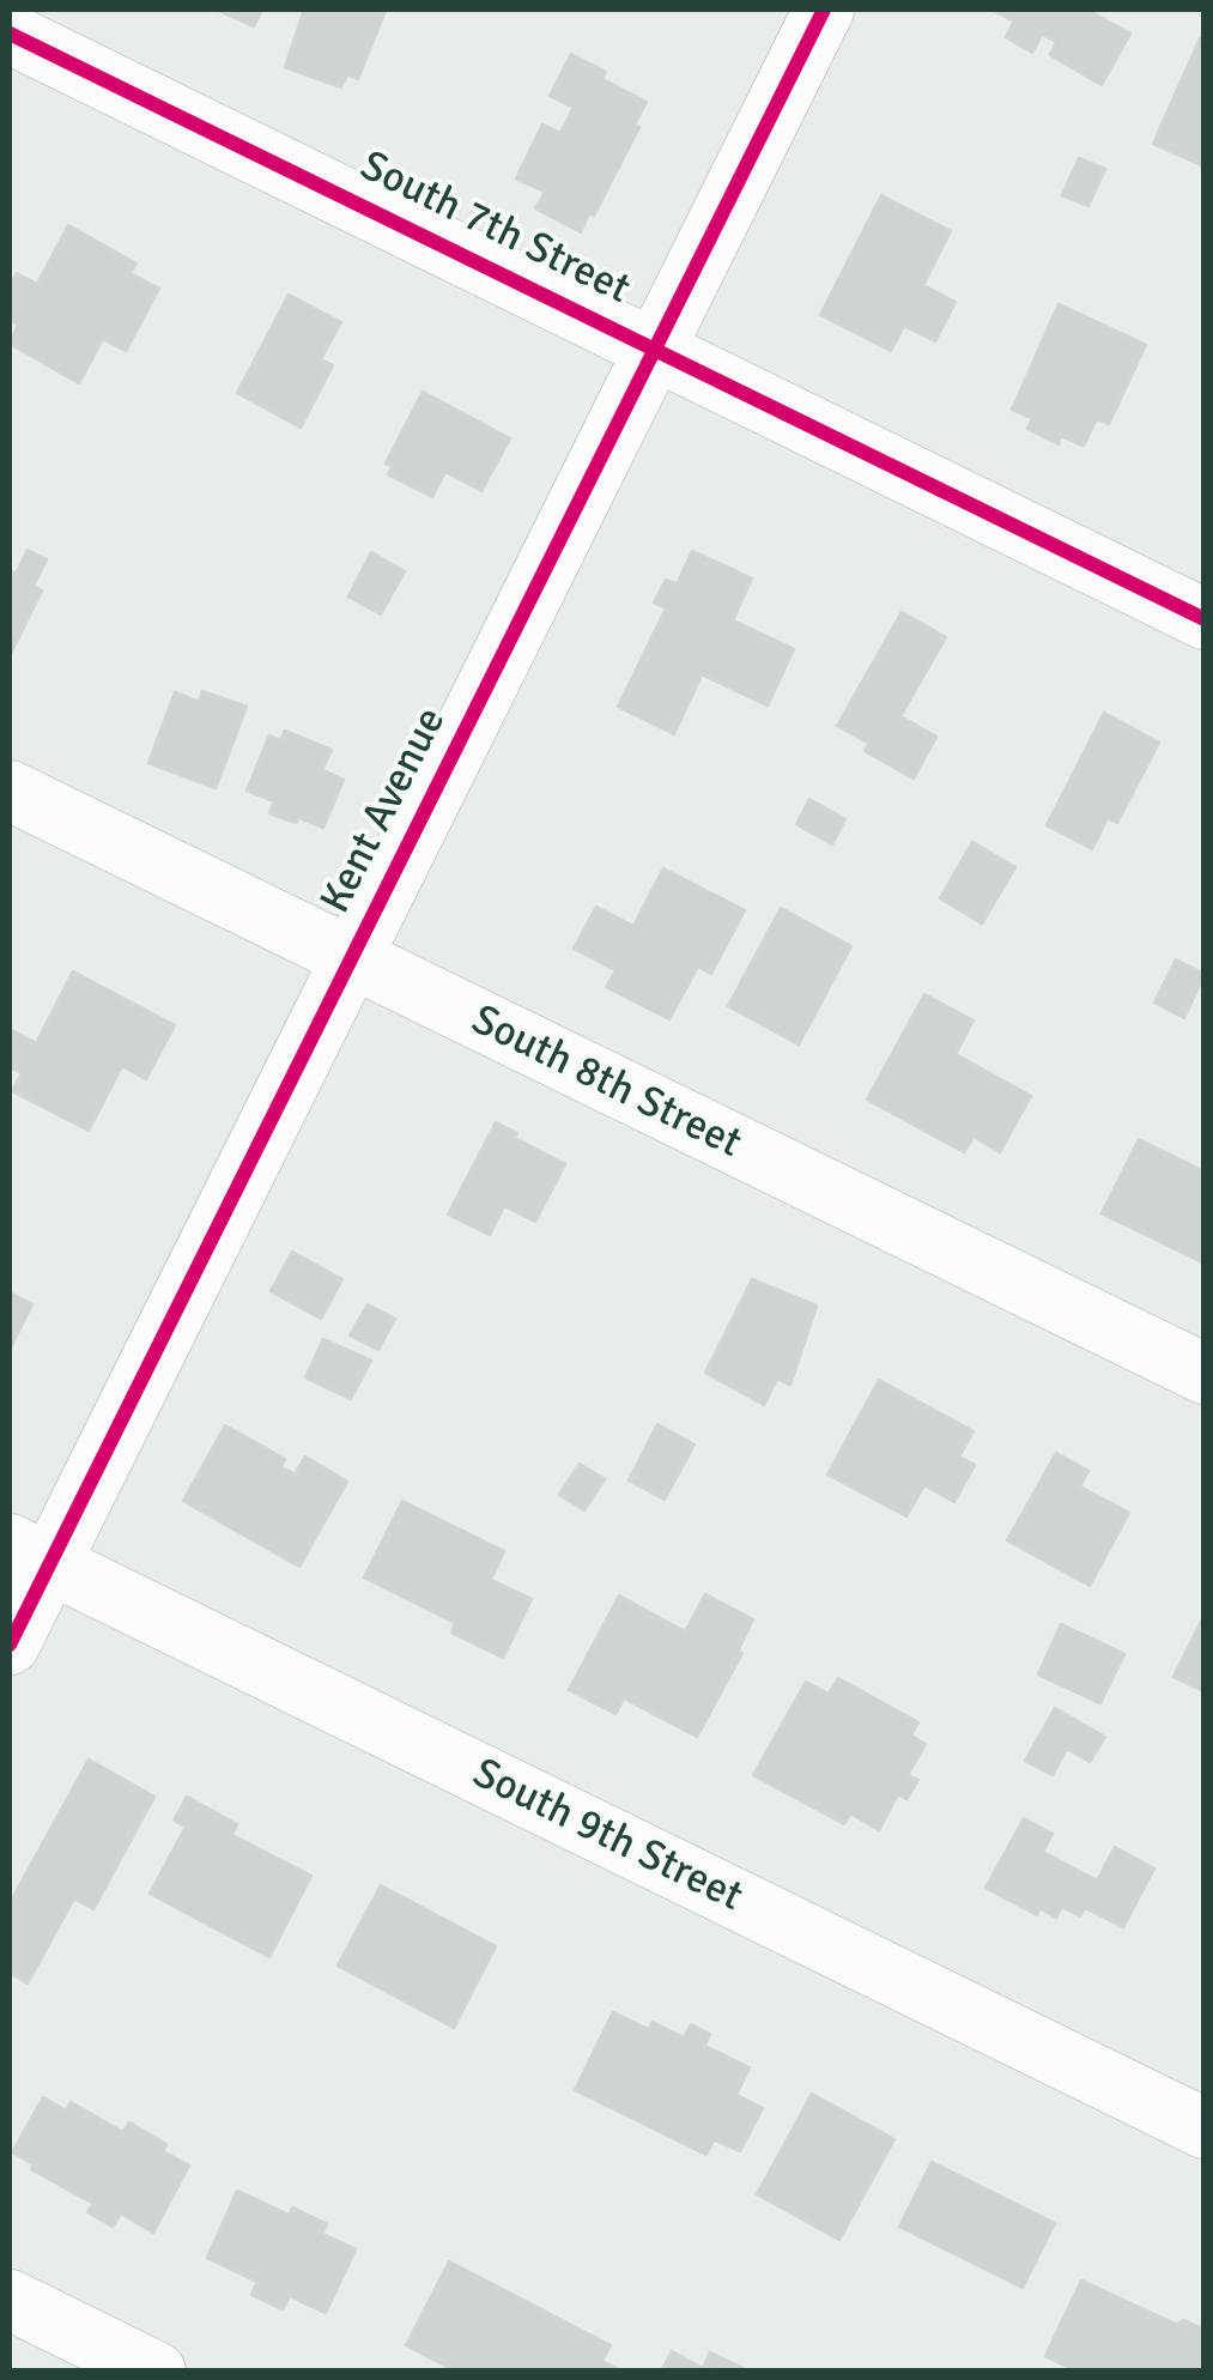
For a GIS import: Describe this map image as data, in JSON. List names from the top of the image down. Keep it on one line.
{"streets":{"street":["South 7th Street","Kent Avenue","South 8th Street","South 9th Street"]},"crossings":[["South 7th Street","Kent Avenue"],["Kent Avenue","South 8th Street"],["Kent Avenue","South 9th Street"]]}
